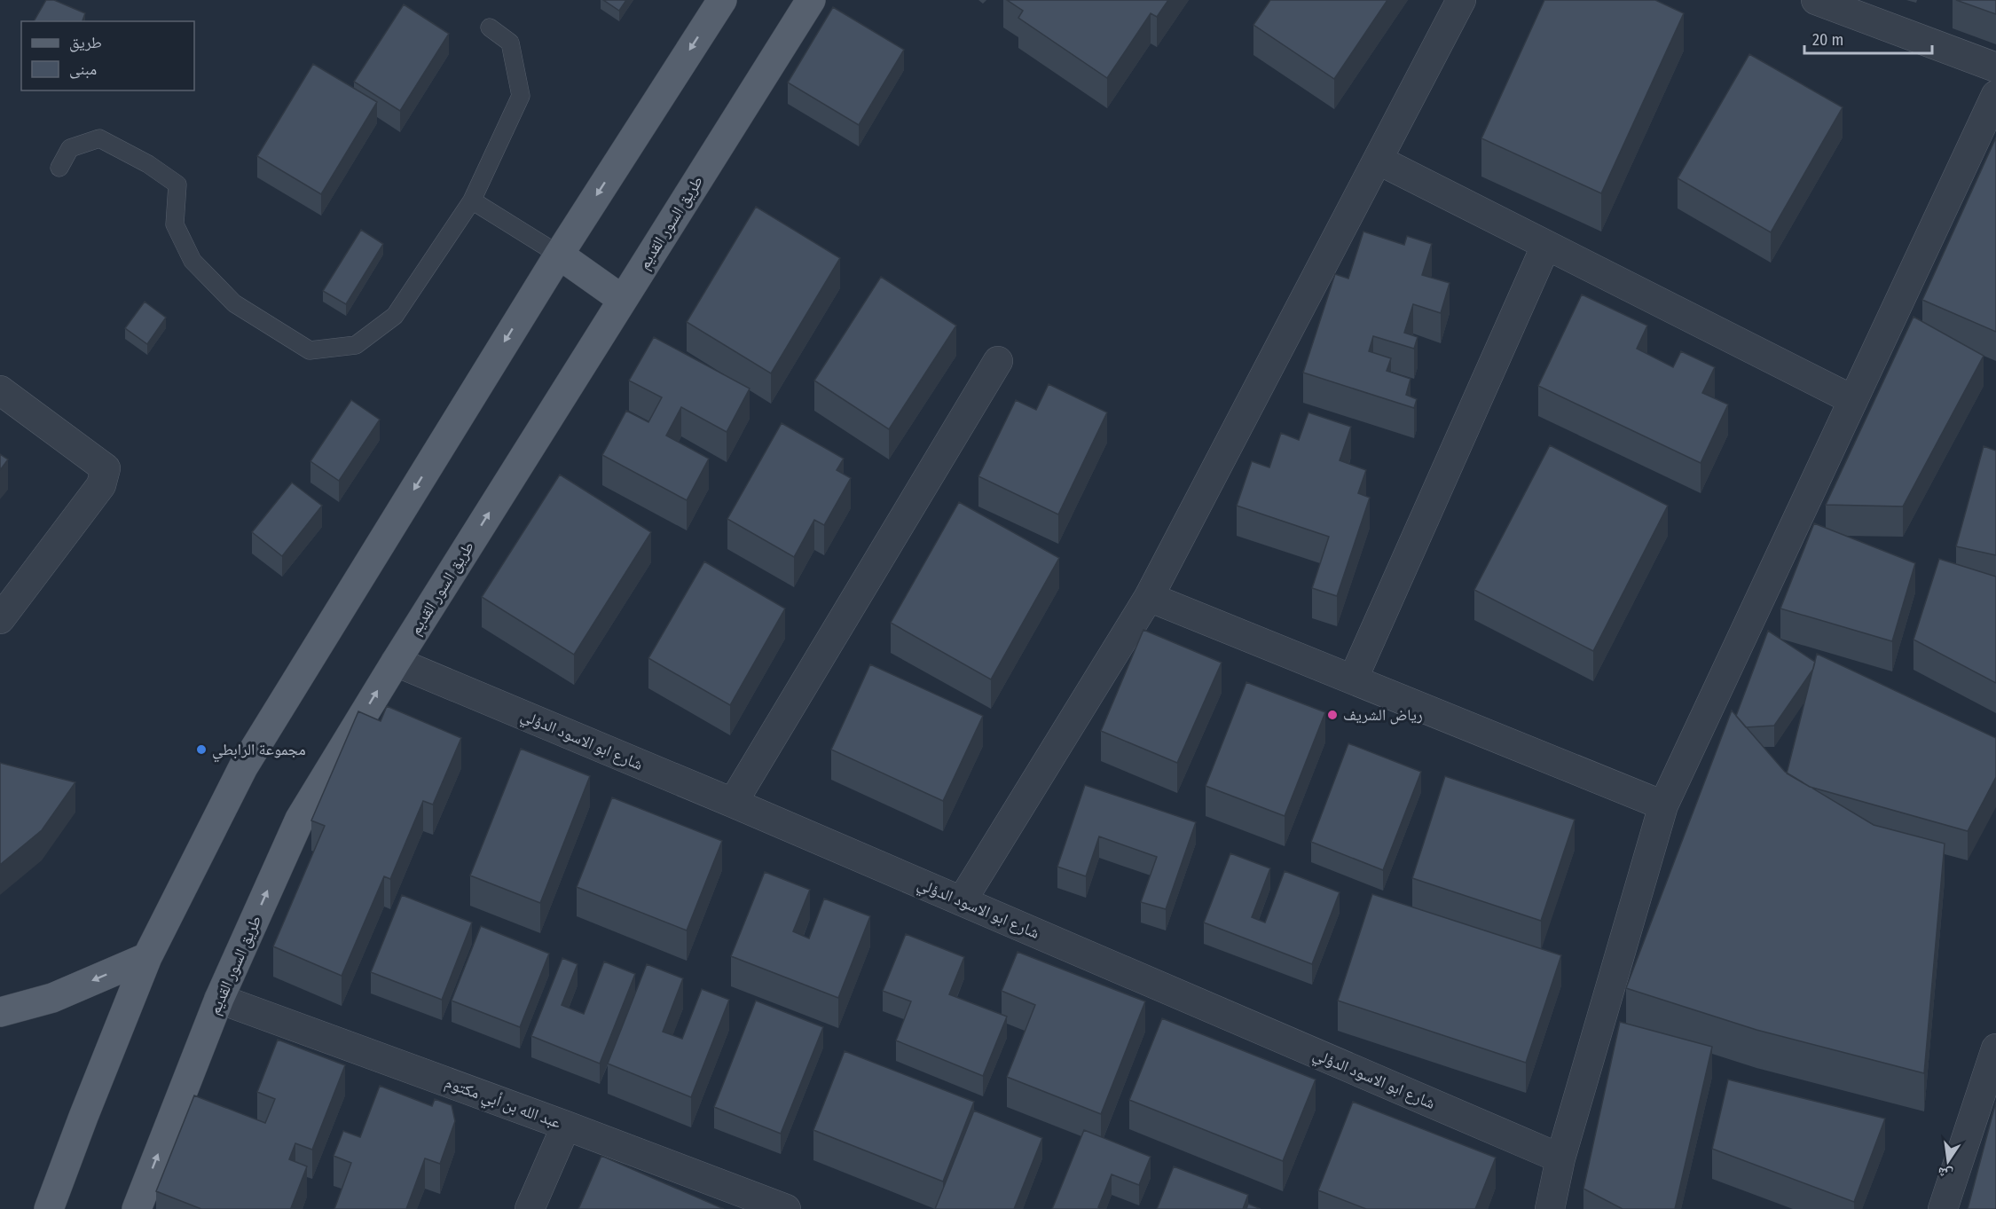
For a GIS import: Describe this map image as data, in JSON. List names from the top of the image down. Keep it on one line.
{"streets":{"main road":["طريق السور القديم"],"street":["شارع ابو الاسود الدؤلي","عبد الله بن أبي مكتوم"]},"crossings":[["طريق السور القديم","شارع ابو الاسود الدؤلي"],["طريق السور القديم","عبد الله بن أبي مكتوم"]],"places":["رياض الشريف","مجموعة الرابطي"],"legend":["طريق","مبنى"],"scale_bar":"20 m","north":"bottom"}
